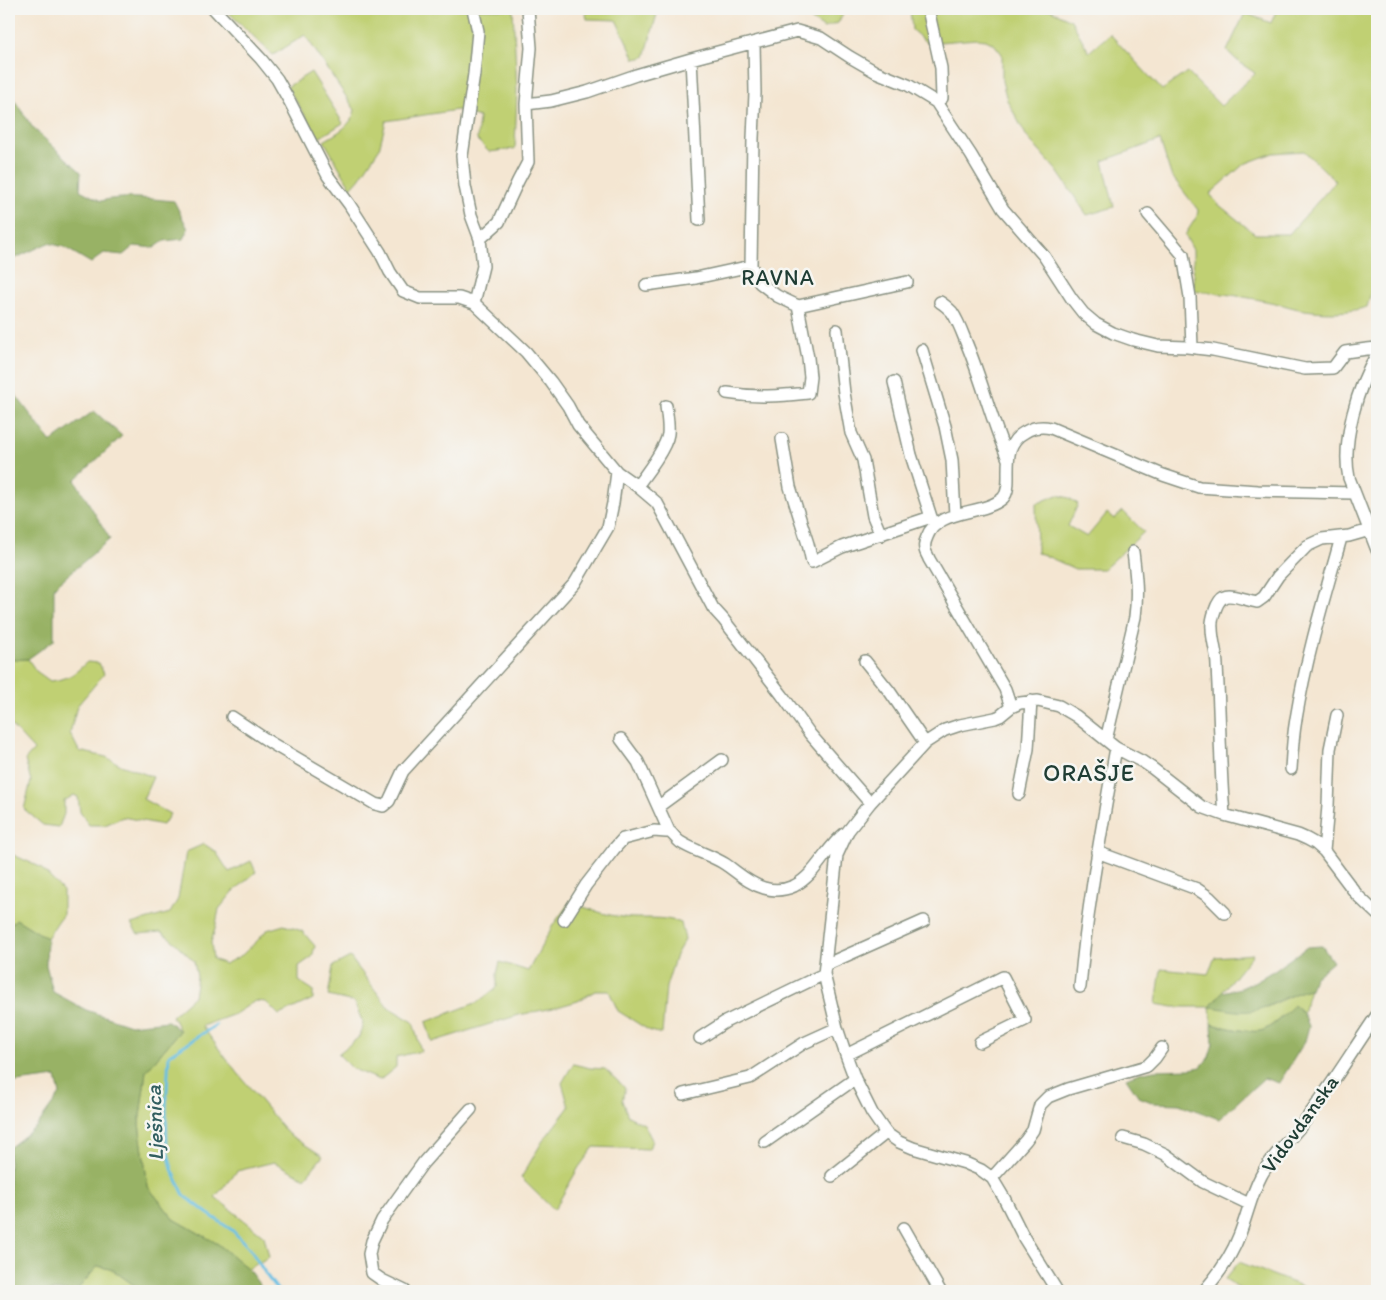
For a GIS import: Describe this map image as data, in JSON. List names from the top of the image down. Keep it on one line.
{"streets":{"street":["Vidovdanska"]},"districts":["RAVNA","ORAŠJE"],"water":["Lješnica"]}
